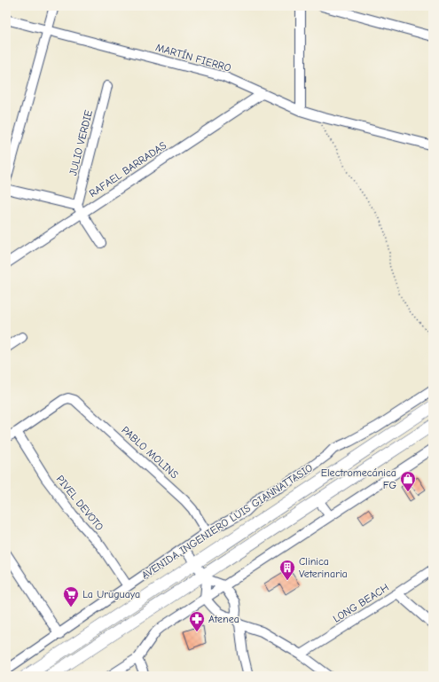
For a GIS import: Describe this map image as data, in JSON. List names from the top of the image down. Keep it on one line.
{"streets":{"main road":["AVENIDA INGENIERO LUIS GIANNATTASIO"],"street":["MARTÍN FIERRO","JULIO VERDIE","RAFAEL BARRADAS","PABLO MOLINS","PIVEL DEVOTO","LONG BEACH"]},"crossings":[["MARTÍN FIERRO","RAFAEL BARRADAS"],["PABLO MOLINS","PIVEL DEVOTO"],["PABLO MOLINS","AVENIDA INGENIERO LUIS GIANNATTASIO"],["PIVEL DEVOTO","AVENIDA INGENIERO LUIS GIANNATTASIO"]],"places":{"shop":["Electromecánica FG"],"building":["Clinica Veterinaria"],"supermarket":["La Uruguaya"],"pharmacy":["Atenea"]}}
